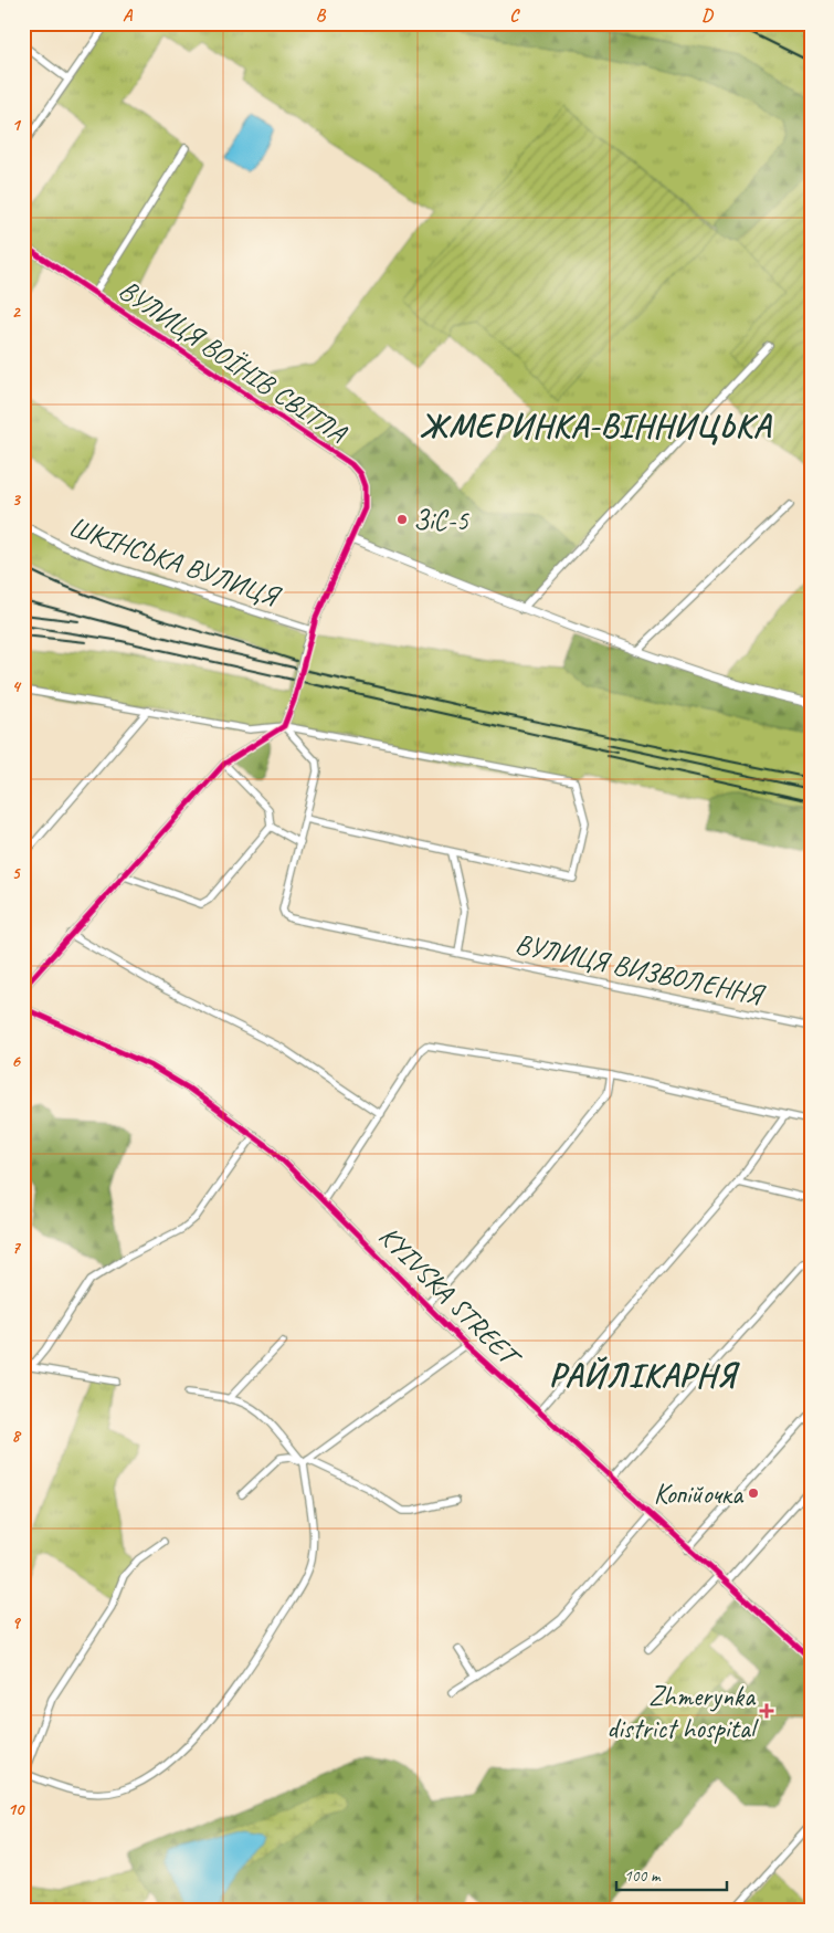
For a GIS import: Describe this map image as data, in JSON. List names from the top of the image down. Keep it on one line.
{"streets":{"street":["ВУЛИЦЯ ВОЇНІВ СВІТЛА","ШКІНСЬКА ВУЛИЦЯ","ВУЛИЦЯ ВИЗВОЛЕННЯ","KYIVSKA STREET"]},"districts":["ЖМЕРИНКА-ВІННИЦЬКА","РАЙЛІКАРНЯ"],"places":{"other":["ЗіС-5","Копійочка"],"health":["Zhmerynka district hospital"]},"scale_bar":"100 m","grid":{"columns":["A","B","C","D"],"rows":["1","2","3","4","5","6","7","8","9","10"]}}
